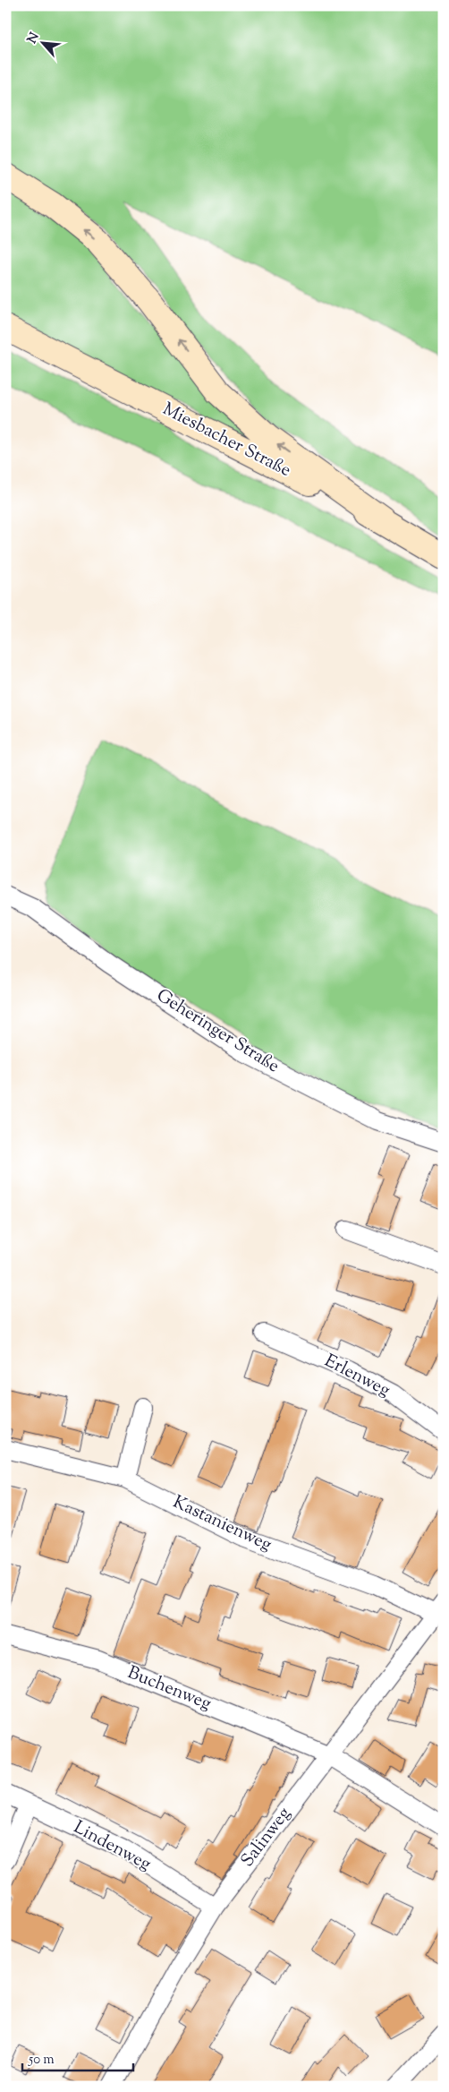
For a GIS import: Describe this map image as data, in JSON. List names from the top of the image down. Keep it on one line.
{"streets":{"main road":["Miesbacher Straße"],"street":["Geheringer Straße","Erlenweg","Kastanienweg","Buchenweg","Salinweg","Lindenweg"]},"crossings":[["Kastanienweg","Salinweg"],["Buchenweg","Salinweg"],["Salinweg","Lindenweg"]],"scale_bar":"50 m","north":"top left"}
